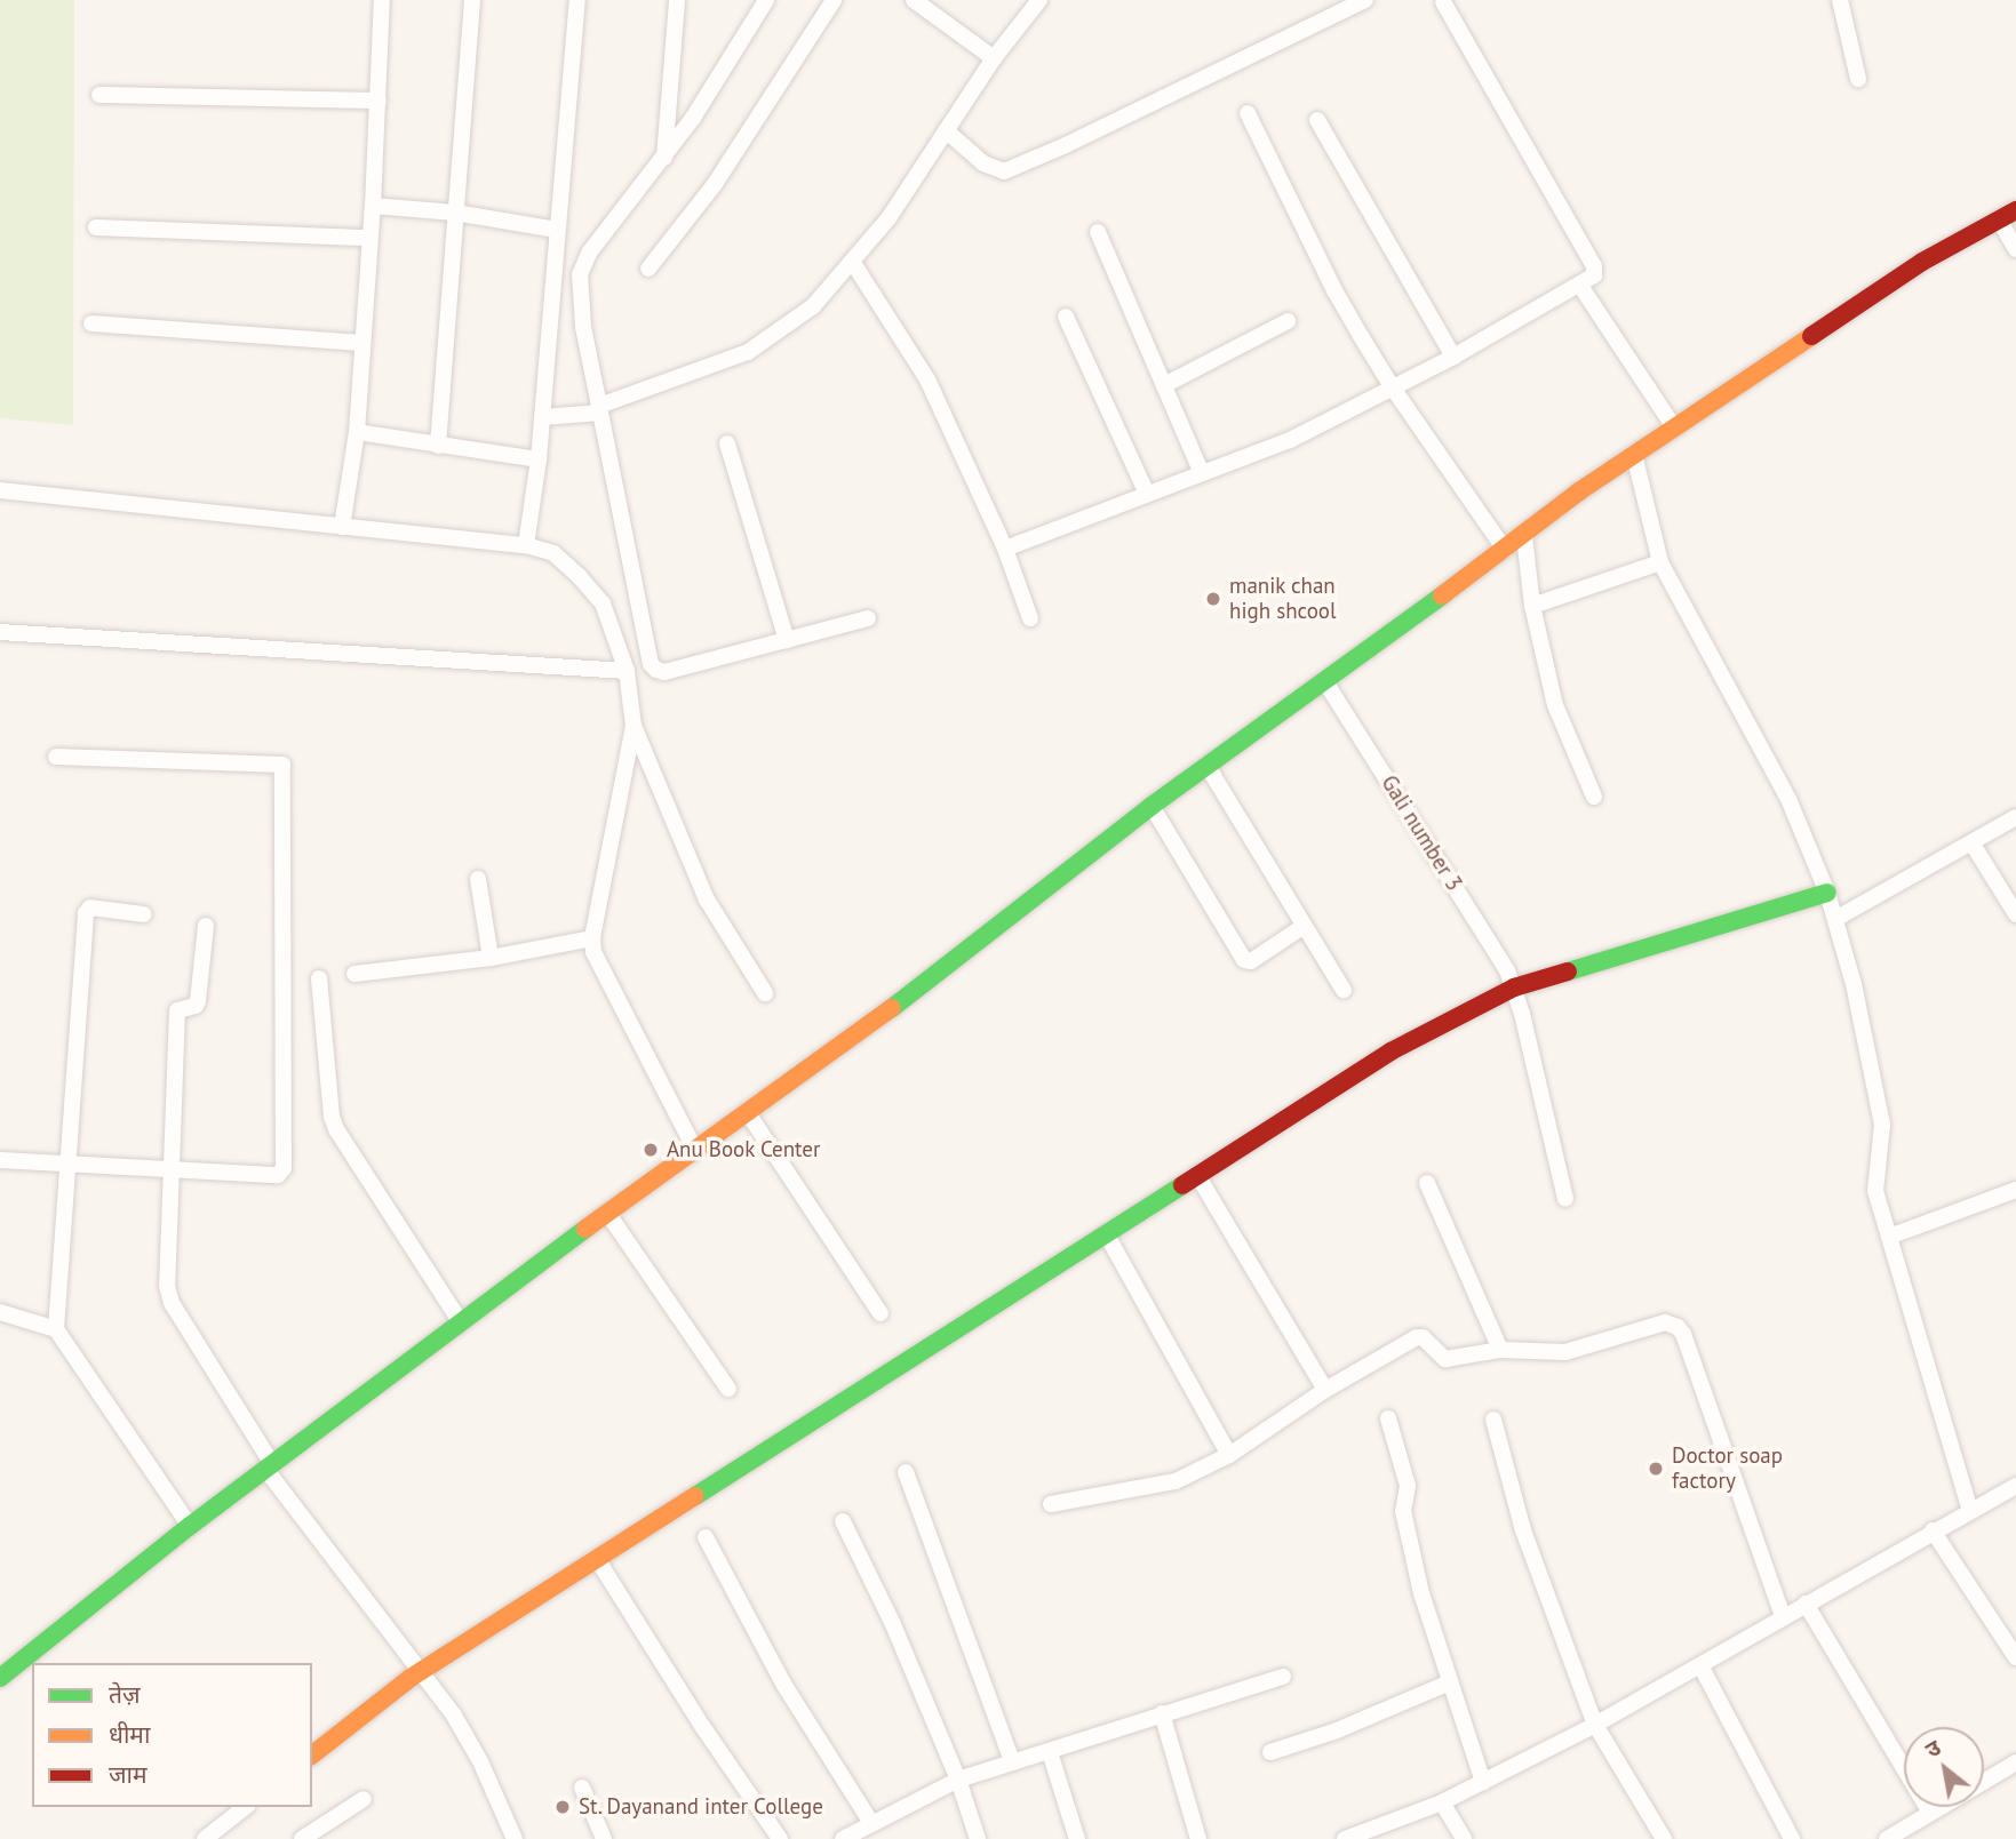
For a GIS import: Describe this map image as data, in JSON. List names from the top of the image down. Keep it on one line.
{"streets":{"street":["Gali number 3"]},"places":["manik chan high shcool","Anu Book Center","Doctor soap factory","St. Dayanand inter College"],"legend":["तेज़","धीमा","जाम"],"north":"top left"}
